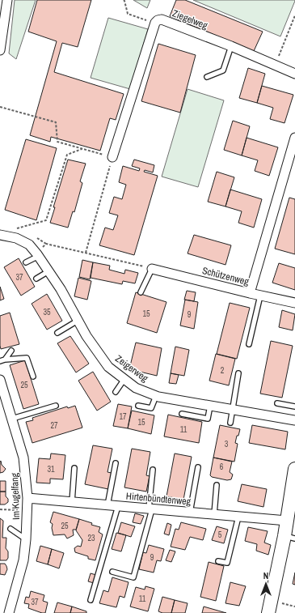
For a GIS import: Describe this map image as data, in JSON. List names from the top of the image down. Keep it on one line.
{"streets":{"street":["Ziegelweg","Schützenweg","Zeigerweg","Im Kugelfang","Hirtenbündtenweg"]},"crossings":[["Im Kugelfang","Hirtenbündtenweg"]],"house_numbers":["37","35","15","9","2","25","17","15","27","11","3","6","31","25","5","23","9","11","37"],"north":"top"}
